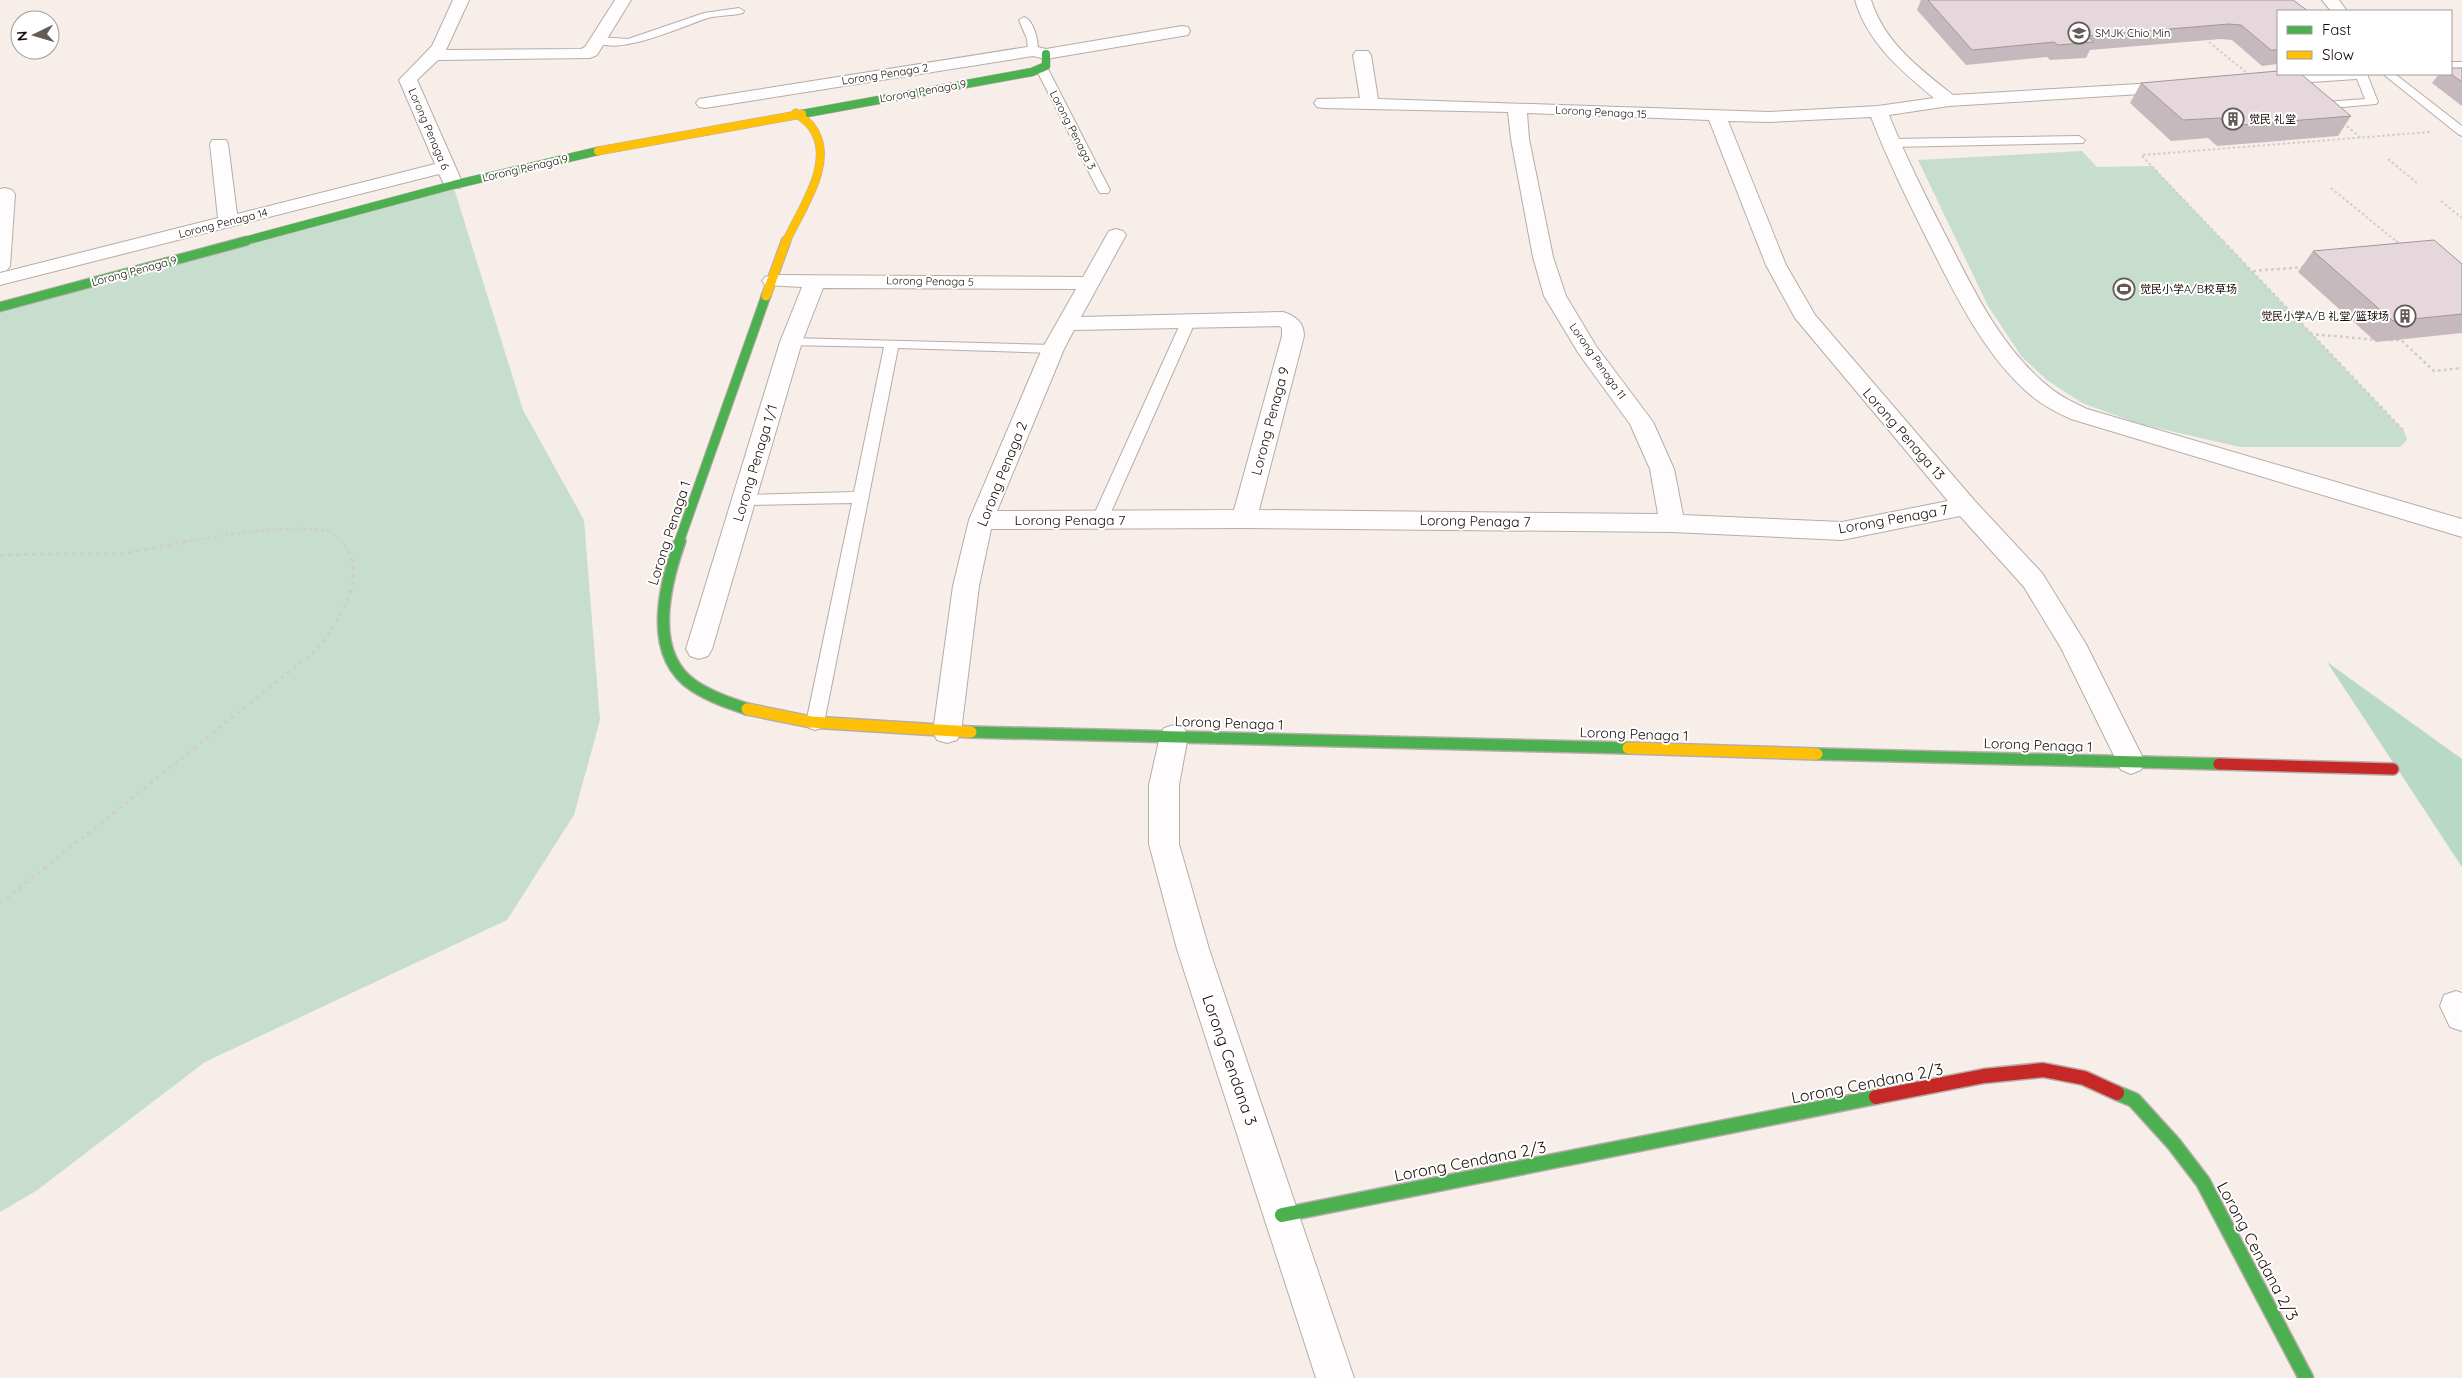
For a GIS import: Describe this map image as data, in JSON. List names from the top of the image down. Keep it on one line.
{"streets":{"street":["Lorong Penaga 2","Lorong Penaga 9","Lorong Penaga 15","Lorong Penaga 6","Lorong Penaga 14","Lorong Penaga 5","Lorong Penaga 11","Lorong Penaga 13","Lorong Penaga 1/1","Lorong Penaga 7","Lorong Penaga 1","Lorong Cendana 3","Lorong Cendana 2/3"],"lane":["Lorong Penaga 3"]},"crossings":[["Lorong Penaga 2","Lorong Penaga 9"],["Lorong Penaga 2","Lorong Penaga 3"],["Lorong Penaga 2","Lorong Penaga 5"],["Lorong Penaga 2","Lorong Penaga 7"],["Lorong Penaga 2","Lorong Penaga 1"],["Lorong Penaga 9","Lorong Penaga 6"],["Lorong Penaga 9","Lorong Penaga 3"],["Lorong Penaga 9","Lorong Penaga 7"],["Lorong Penaga 9","Lorong Penaga 1"],["Lorong Penaga 15","Lorong Penaga 11"],["Lorong Penaga 15","Lorong Penaga 13"],["Lorong Penaga 6","Lorong Penaga 14"],["Lorong Penaga 5","Lorong Penaga 1/1"],["Lorong Penaga 5","Lorong Penaga 1"],["Lorong Penaga 11","Lorong Penaga 7"],["Lorong Penaga 13","Lorong Penaga 7"],["Lorong Penaga 13","Lorong Penaga 1"],["Lorong Penaga 1","Lorong Cendana 3"],["Lorong Cendana 3","Lorong Cendana 2/3"]],"places":{"school or university":["SMJK Chio Min"],"building":["觉民 礼堂","觉民小学A/B 礼堂/篮球场"],"sports":["觉民小学A/B校草场"]},"legend":["Fast","Slow"],"north":"left"}
